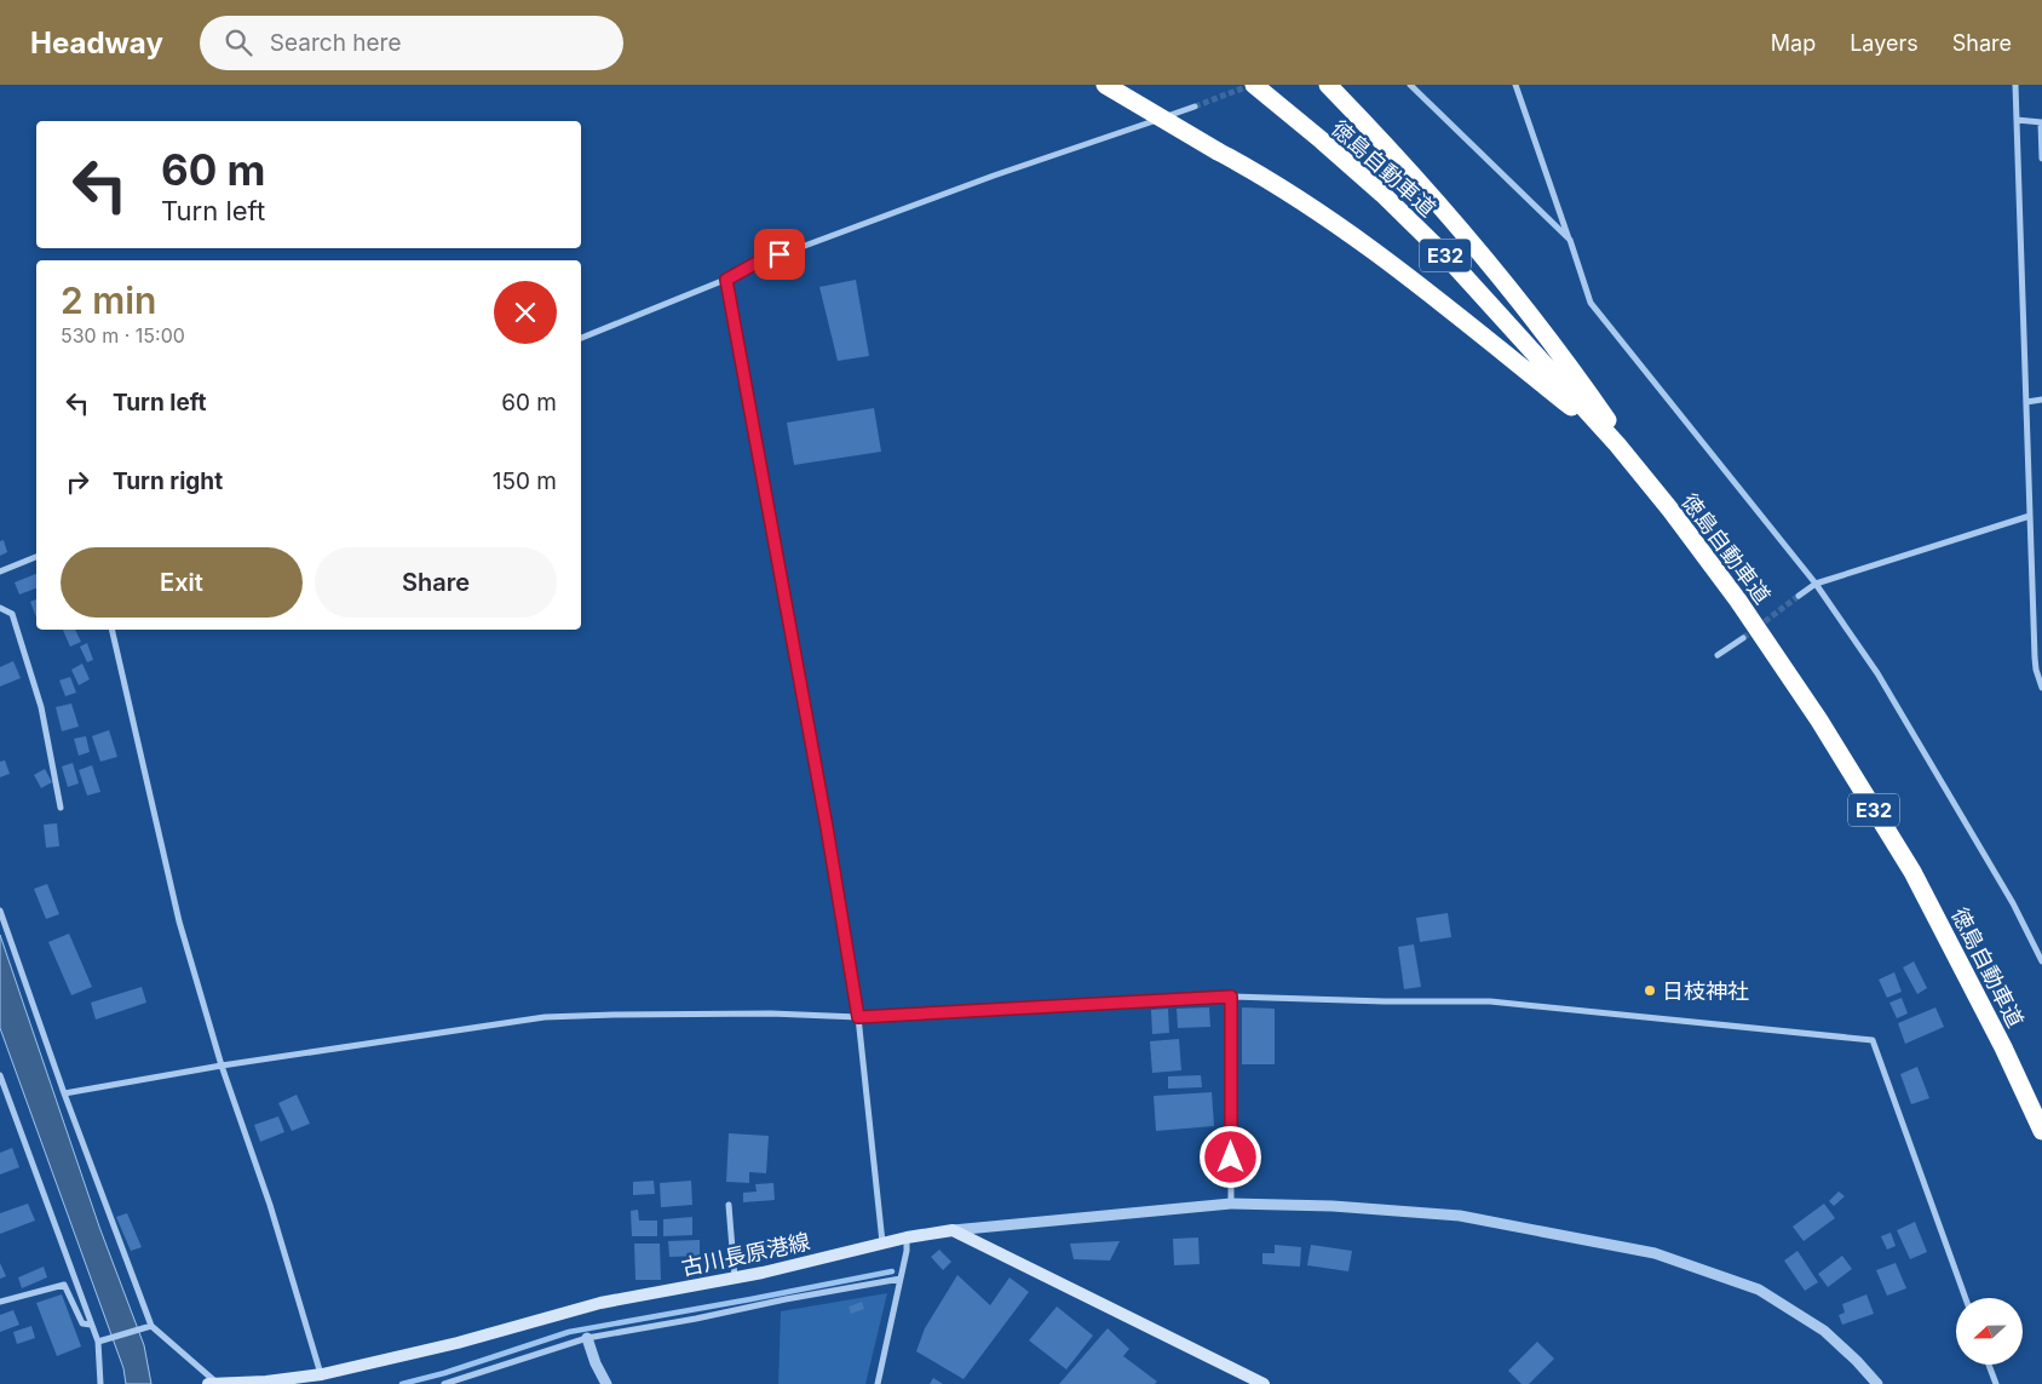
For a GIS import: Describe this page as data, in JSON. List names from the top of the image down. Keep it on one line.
{"streets":{"highway":["徳島自動車道","E32"],"main road":["古川長原港線"]},"places":["日枝神社"],"north":"left","page":{"header":"Headway","search":"Search here","nav":["Map","Layers","Share"],"turn":["60 m","Turn left"],"heading":["2 min","530 m · 15:00"],"list":[{"name":"Turn left","value":"60 m"},{"name":"Turn right","value":"150 m"}],"buttons":["Exit","Share"]}}
